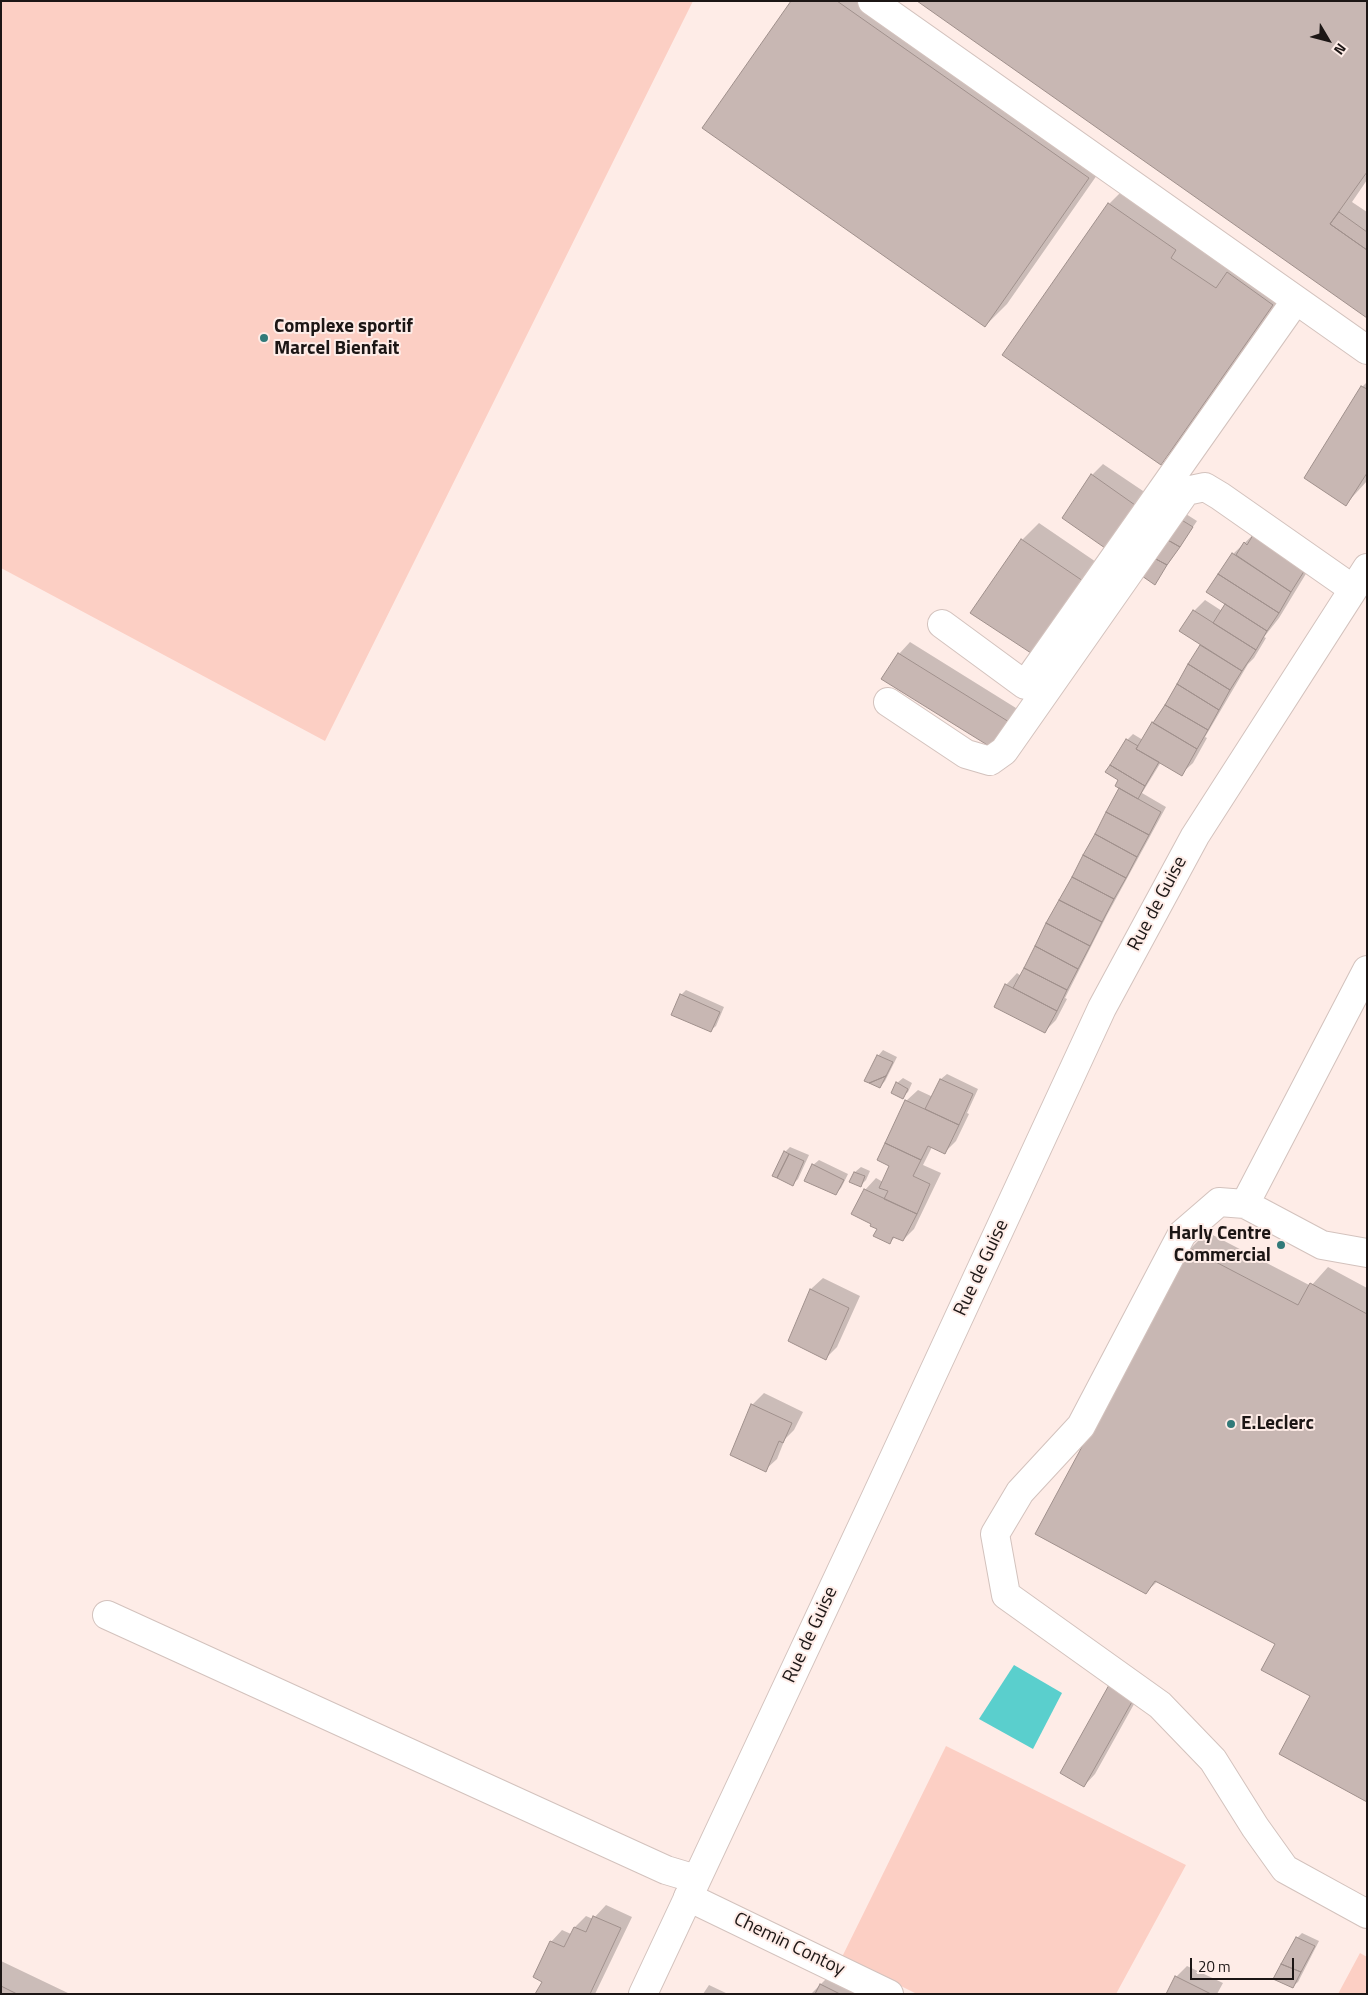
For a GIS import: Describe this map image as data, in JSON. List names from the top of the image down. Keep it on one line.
{"streets":{"main road":["Rue de Guise","Chemin Contoy"]},"crossings":[["Rue de Guise","Chemin Contoy"]],"places":["Complexe sportif Marcel Bienfait","Harly Centre Commercial","E.Leclerc"],"scale_bar":"20 m","north":"bottom right"}
